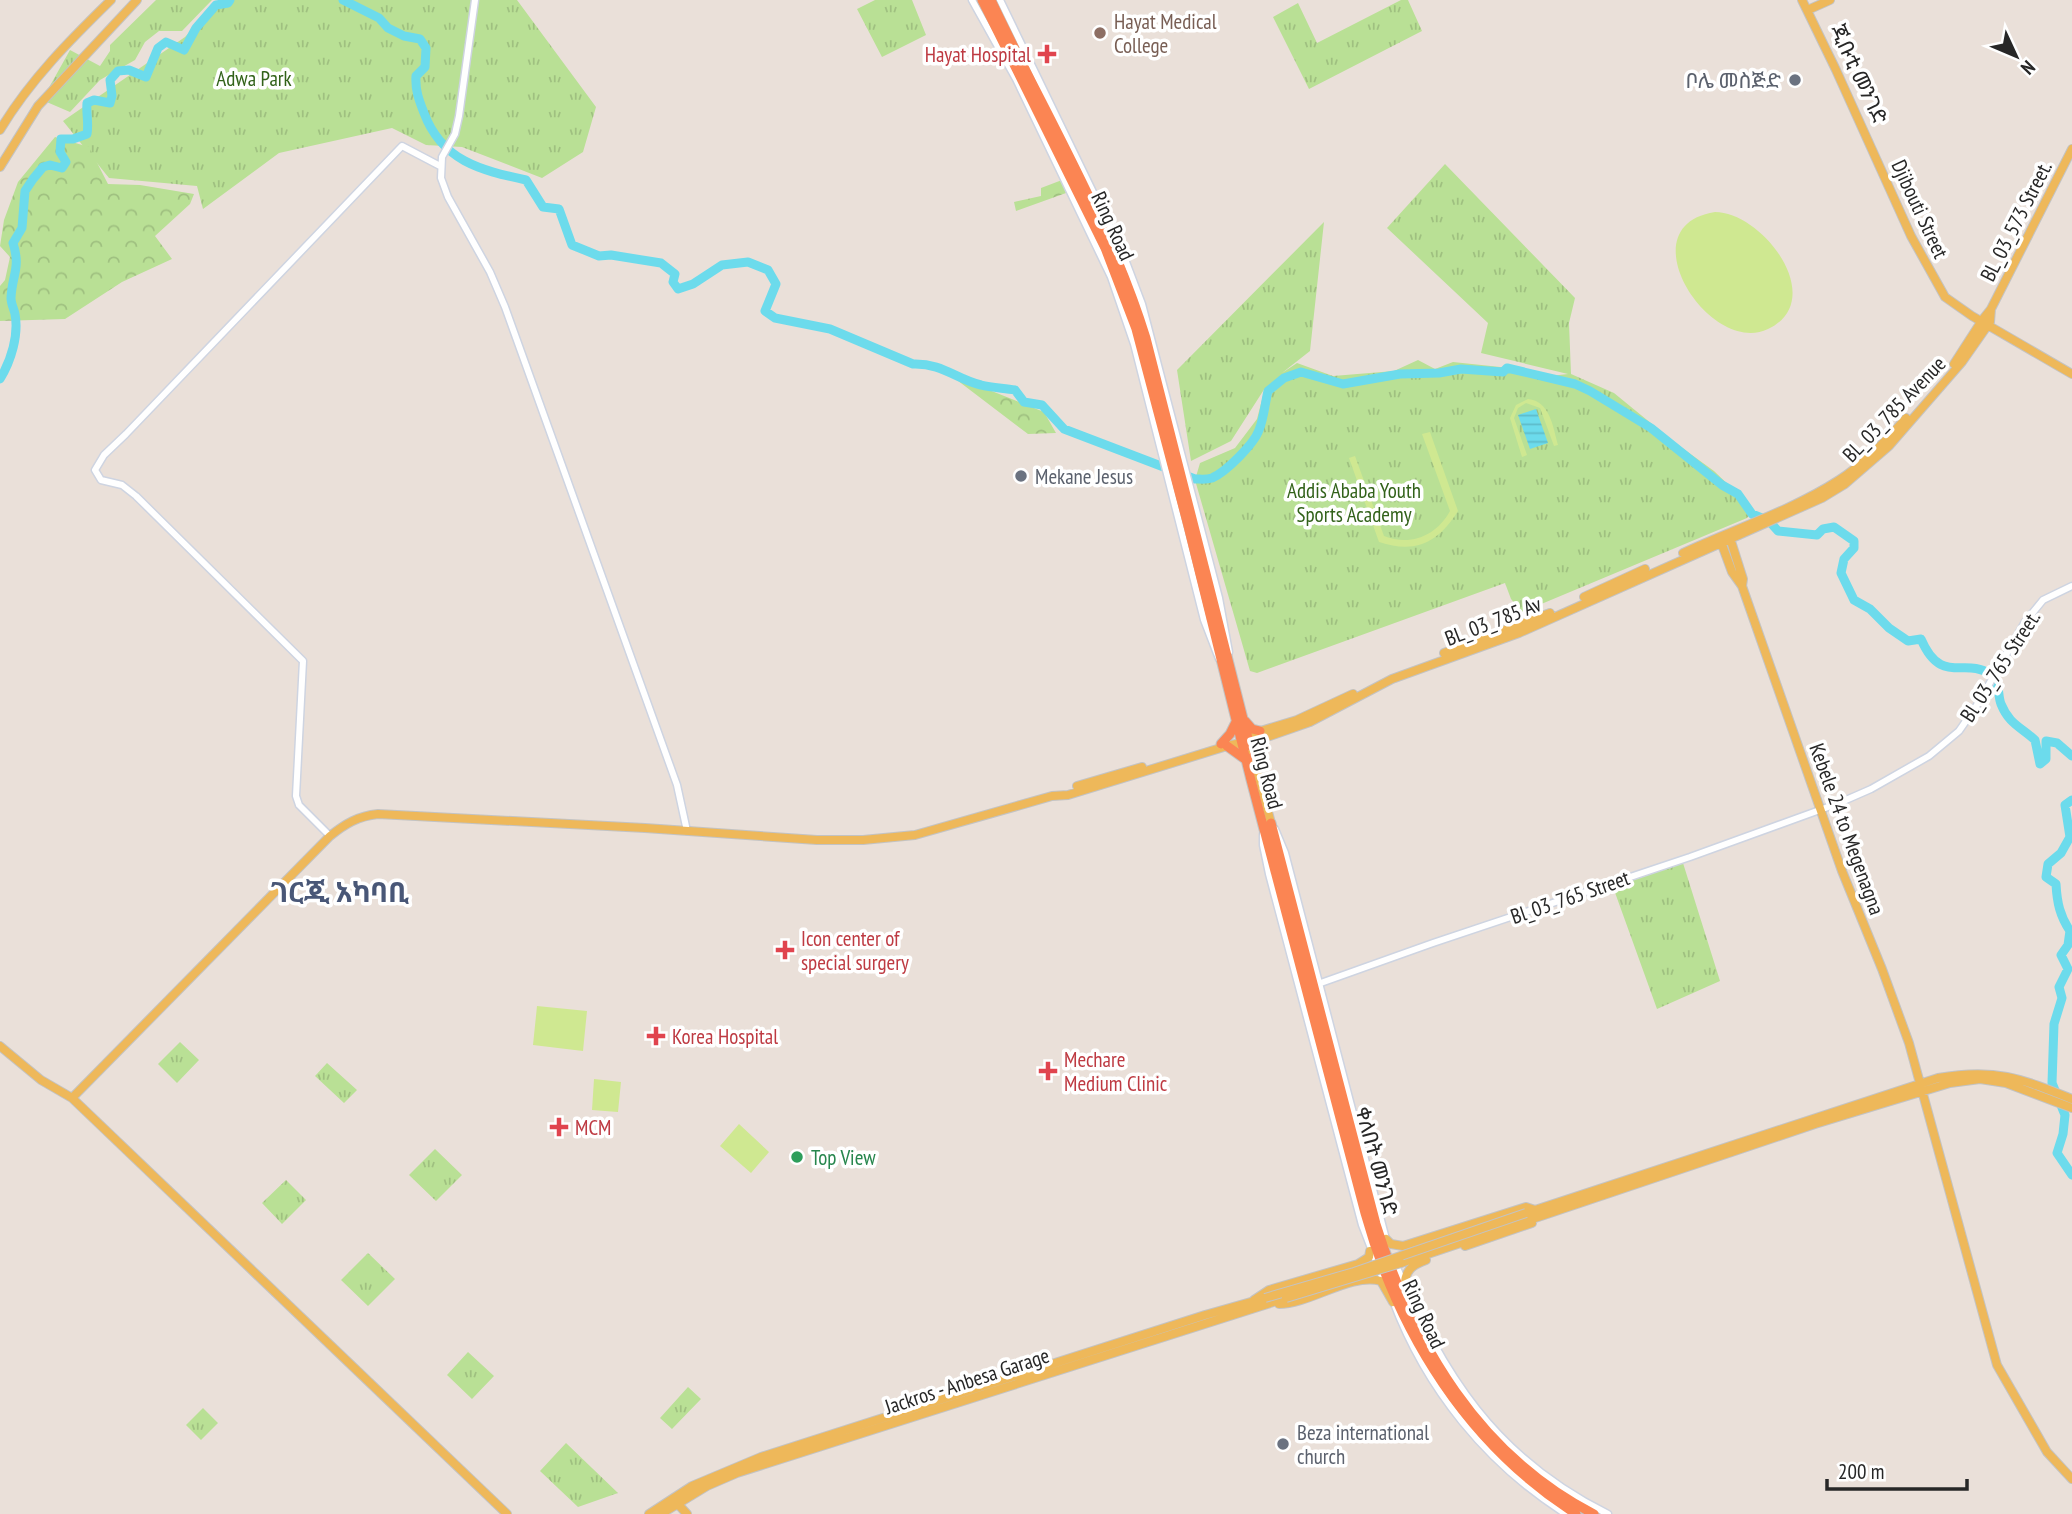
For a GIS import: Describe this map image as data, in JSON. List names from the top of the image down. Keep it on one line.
{"streets":{"highway":["Ring Road","ቀለበት መንገድ"],"main road":["ጂቡቲ መንገድ","BL_03_573 Street.","BL_03_785 Avenue","BL_03_785 Av","Kebele 24 to Megenagna","Jackros - Anbesa Garage"],"street":["Bl_03_765 Street.","Bl_03_765 Street"]},"crossings":[["ጂቡቲ መንገድ","BL_03_573 Street."],["ጂቡቲ መንገድ","BL_03_785 Avenue"],["BL_03_573 Street.","BL_03_785 Avenue"],["Ring Road","BL_03_785 Av"],["Ring Road","ቀለበት መንገድ"],["BL_03_785 Avenue","BL_03_785 Av"],["BL_03_785 Av","Kebele 24 to Megenagna"],["Bl_03_765 Street.","Kebele 24 to Megenagna"],["Bl_03_765 Street.","Bl_03_765 Street"],["Kebele 24 to Megenagna","Bl_03_765 Street"]],"districts":["ገርጂ አካባቢ"],"parks":["Adwa Park","Addis Ababa Youth Sports Academy"],"places":{"other":["Hayat Medical College","ቦሌ መስጅድ","Mekane Jesus","Top View","Beza international church"],"health":["Hayat Hospital","Icon center of special surgery","Korea Hospital","Mechare Medium Clinic","MCM"]},"scale_bar":"200 m","north":"bottom right"}
